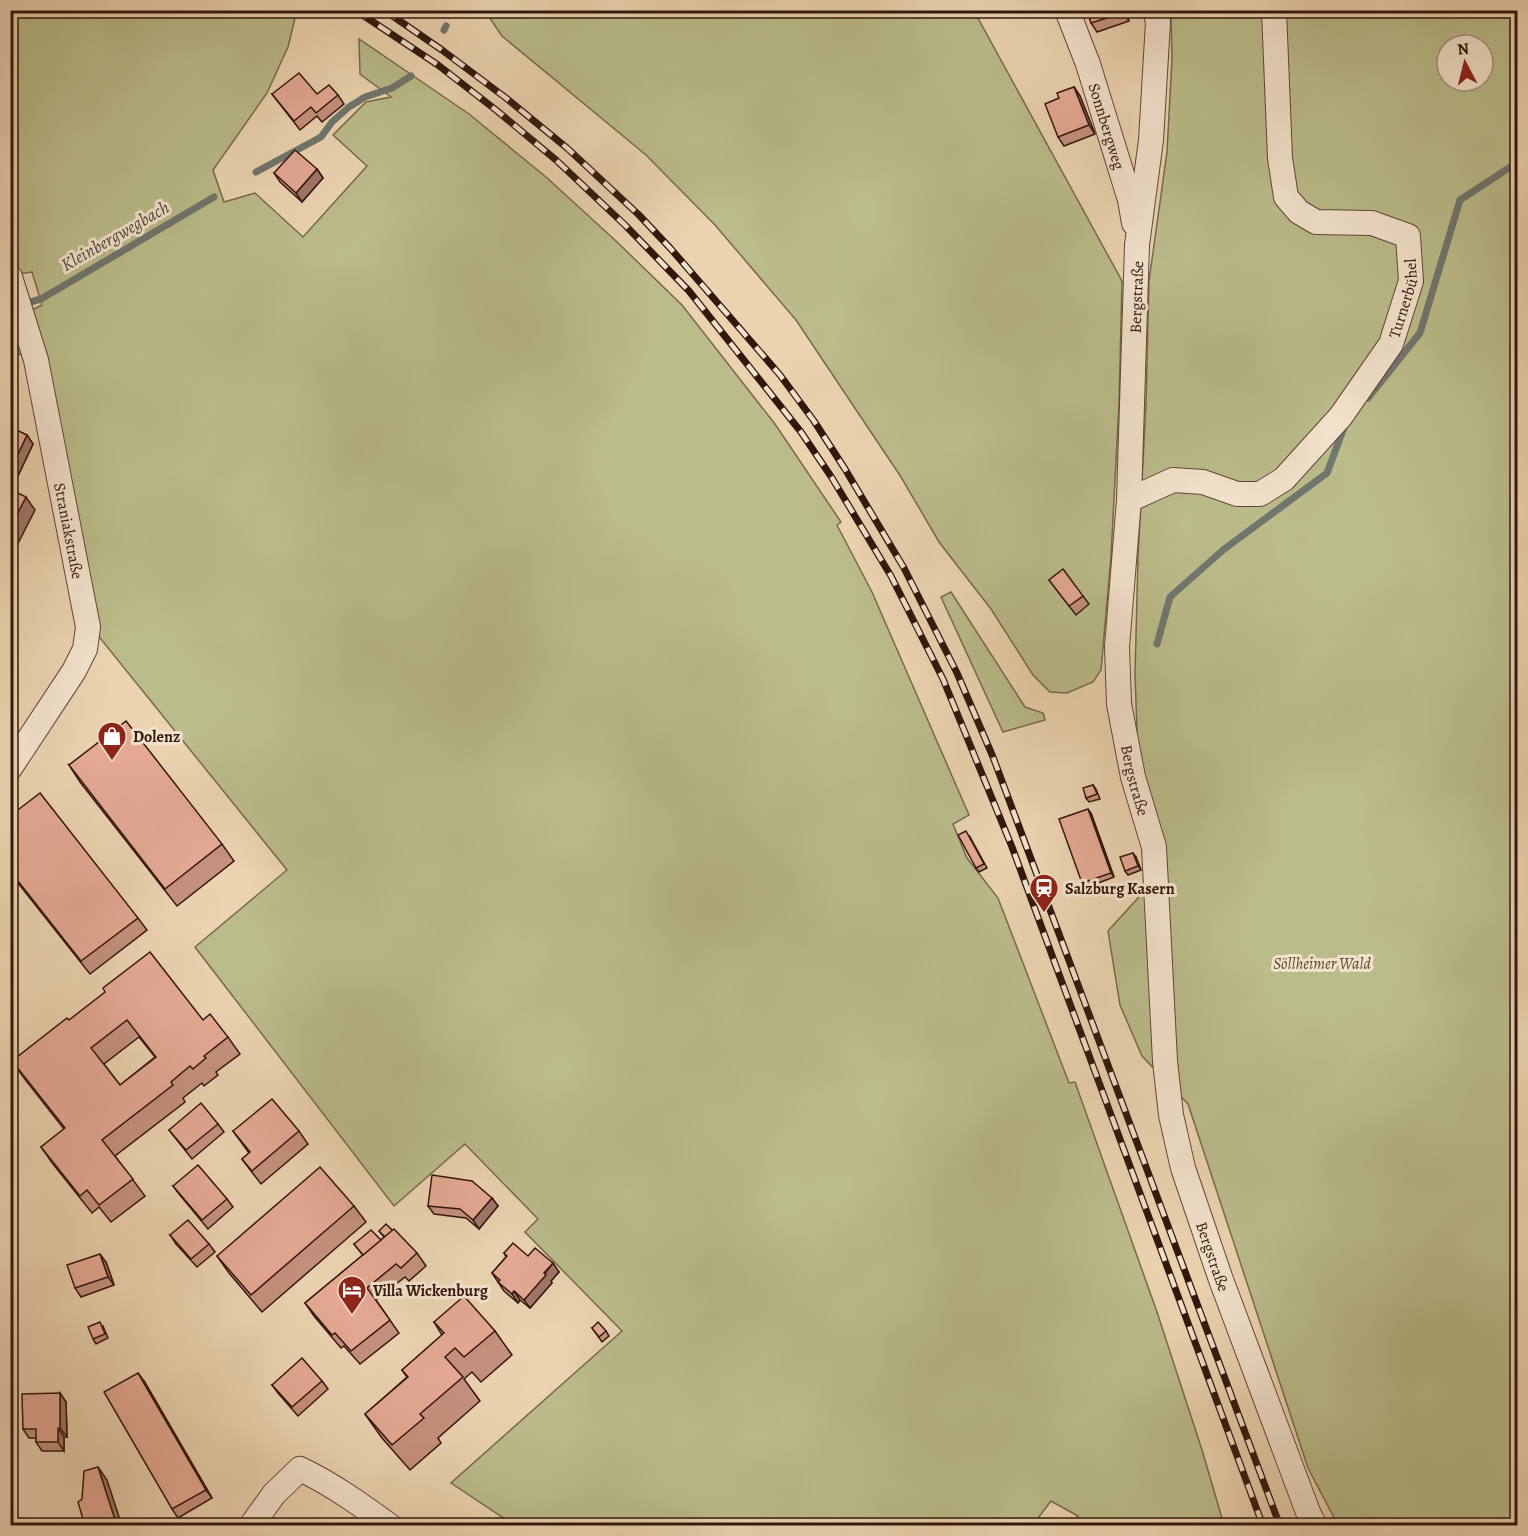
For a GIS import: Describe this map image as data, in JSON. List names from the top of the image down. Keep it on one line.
{"streets":{"street":["Sonnbergweg","Bergstraße","Turnerbühel","Straniakstraße"]},"crossings":[["Sonnbergweg","Bergstraße"],["Bergstraße","Turnerbühel"]],"water":["Kleinbergwegbach"],"parks":["Söllheimer Wald"],"places":{"shop":["Dolenz"],"station":["Salzburg Kasern"],"hotel":["Villa Wickenburg"]},"north":"top"}
